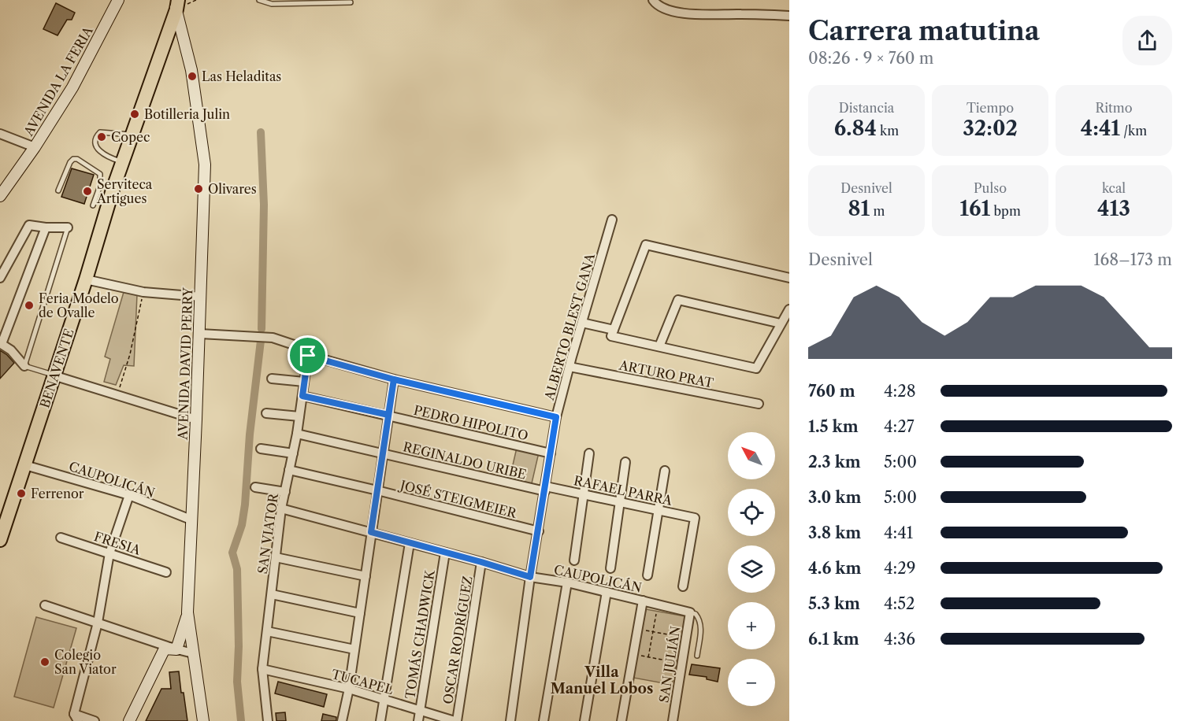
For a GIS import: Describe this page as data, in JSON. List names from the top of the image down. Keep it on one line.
{"streets":{"main road":["AVENIDA LA FERIA","AVENIDA DAVID PERRY","BENAVENTE"],"street":["ALBERTO BLEST GANA","ARTURO PRAT","PEDRO HIPOLITO","REGINALDO URIBE","CAUPOLICÁN","RAFAEL PARRA","JOSÉ STEIGMEIER","SAN VIATOR","FRESIA","TOMÁS CHADWICK","OSCAR RODRÍGUEZ","SAN JULIÁN","TUCAPEL"]},"crossings":[["ALBERTO BLEST GANA","ARTURO PRAT"],["ALBERTO BLEST GANA","PEDRO HIPOLITO"],["ALBERTO BLEST GANA","REGINALDO URIBE"],["ALBERTO BLEST GANA","CAUPOLICÁN"],["ALBERTO BLEST GANA","RAFAEL PARRA"],["ALBERTO BLEST GANA","JOSÉ STEIGMEIER"],["AVENIDA DAVID PERRY","BENAVENTE"],["AVENIDA DAVID PERRY","CAUPOLICÁN"],["BENAVENTE","CAUPOLICÁN"],["PEDRO HIPOLITO","SAN VIATOR"],["REGINALDO URIBE","RAFAEL PARRA"],["REGINALDO URIBE","SAN VIATOR"],["CAUPOLICÁN","SAN VIATOR"],["CAUPOLICÁN","TOMÁS CHADWICK"],["CAUPOLICÁN","OSCAR RODRÍGUEZ"],["CAUPOLICÁN","SAN JULIÁN"],["JOSÉ STEIGMEIER","SAN VIATOR"],["SAN VIATOR","TUCAPEL"],["TOMÁS CHADWICK","TUCAPEL"],["OSCAR RODRÍGUEZ","TUCAPEL"]],"districts":["Villa Manuel Lobos"],"places":["Las Heladitas","Botilleria Julin","Copec","Olivares","Serviteca Artigues","Feria Modelo de Ovalle","Ferrenor","Colegio San Viator"],"north":"top left","page":{"heading":["Carrera matutina","08:26 · 9 × 760 m"],"stats":[["Distancia","6.84 km"],["Tiempo","32:02"],["Ritmo","4:41 /km"],["Desnivel","81 m"],["Pulso","161 bpm"],["kcal","413"]],"chart":["Desnivel","168–173 m"],"list":[{"name":"760 m","note":"4:28"},{"name":"1.5 km","note":"4:27"},{"name":"2.3 km","note":"5:00"},{"name":"3.0 km","note":"5:00"},{"name":"3.8 km","note":"4:41"},{"name":"4.6 km","note":"4:29"},{"name":"5.3 km","note":"4:52"},{"name":"6.1 km","note":"4:36"}],"map_buttons":["+","−"]}}
